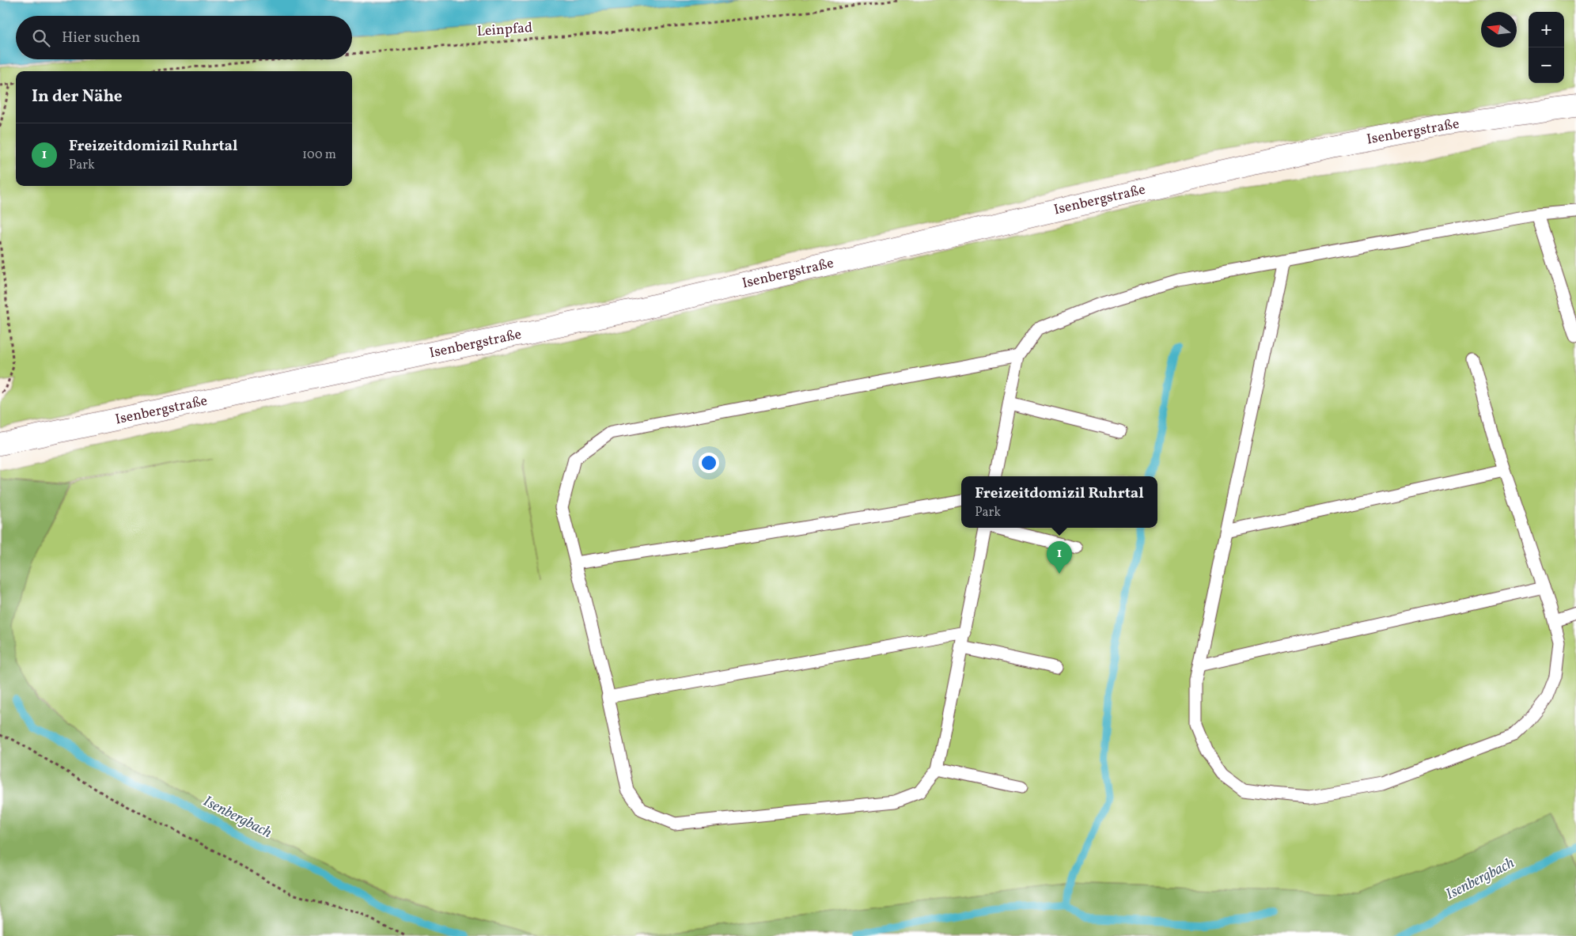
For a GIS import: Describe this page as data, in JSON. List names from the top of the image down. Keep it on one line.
{"streets":{"main road":["Isenbergstraße"],"path":["Leinpfad"]},"water":["Isenbergbach"],"north":"left","page":{"map_buttons":["+","−"],"search":"Hier suchen","heading":"In der Nähe","list":[{"mark":"1","name":"Freizeitdomizil Ruhrtal","note":"Park","value":"100 m"}],"popup":["Freizeitdomizil Ruhrtal","Park"],"pins":"1"}}
